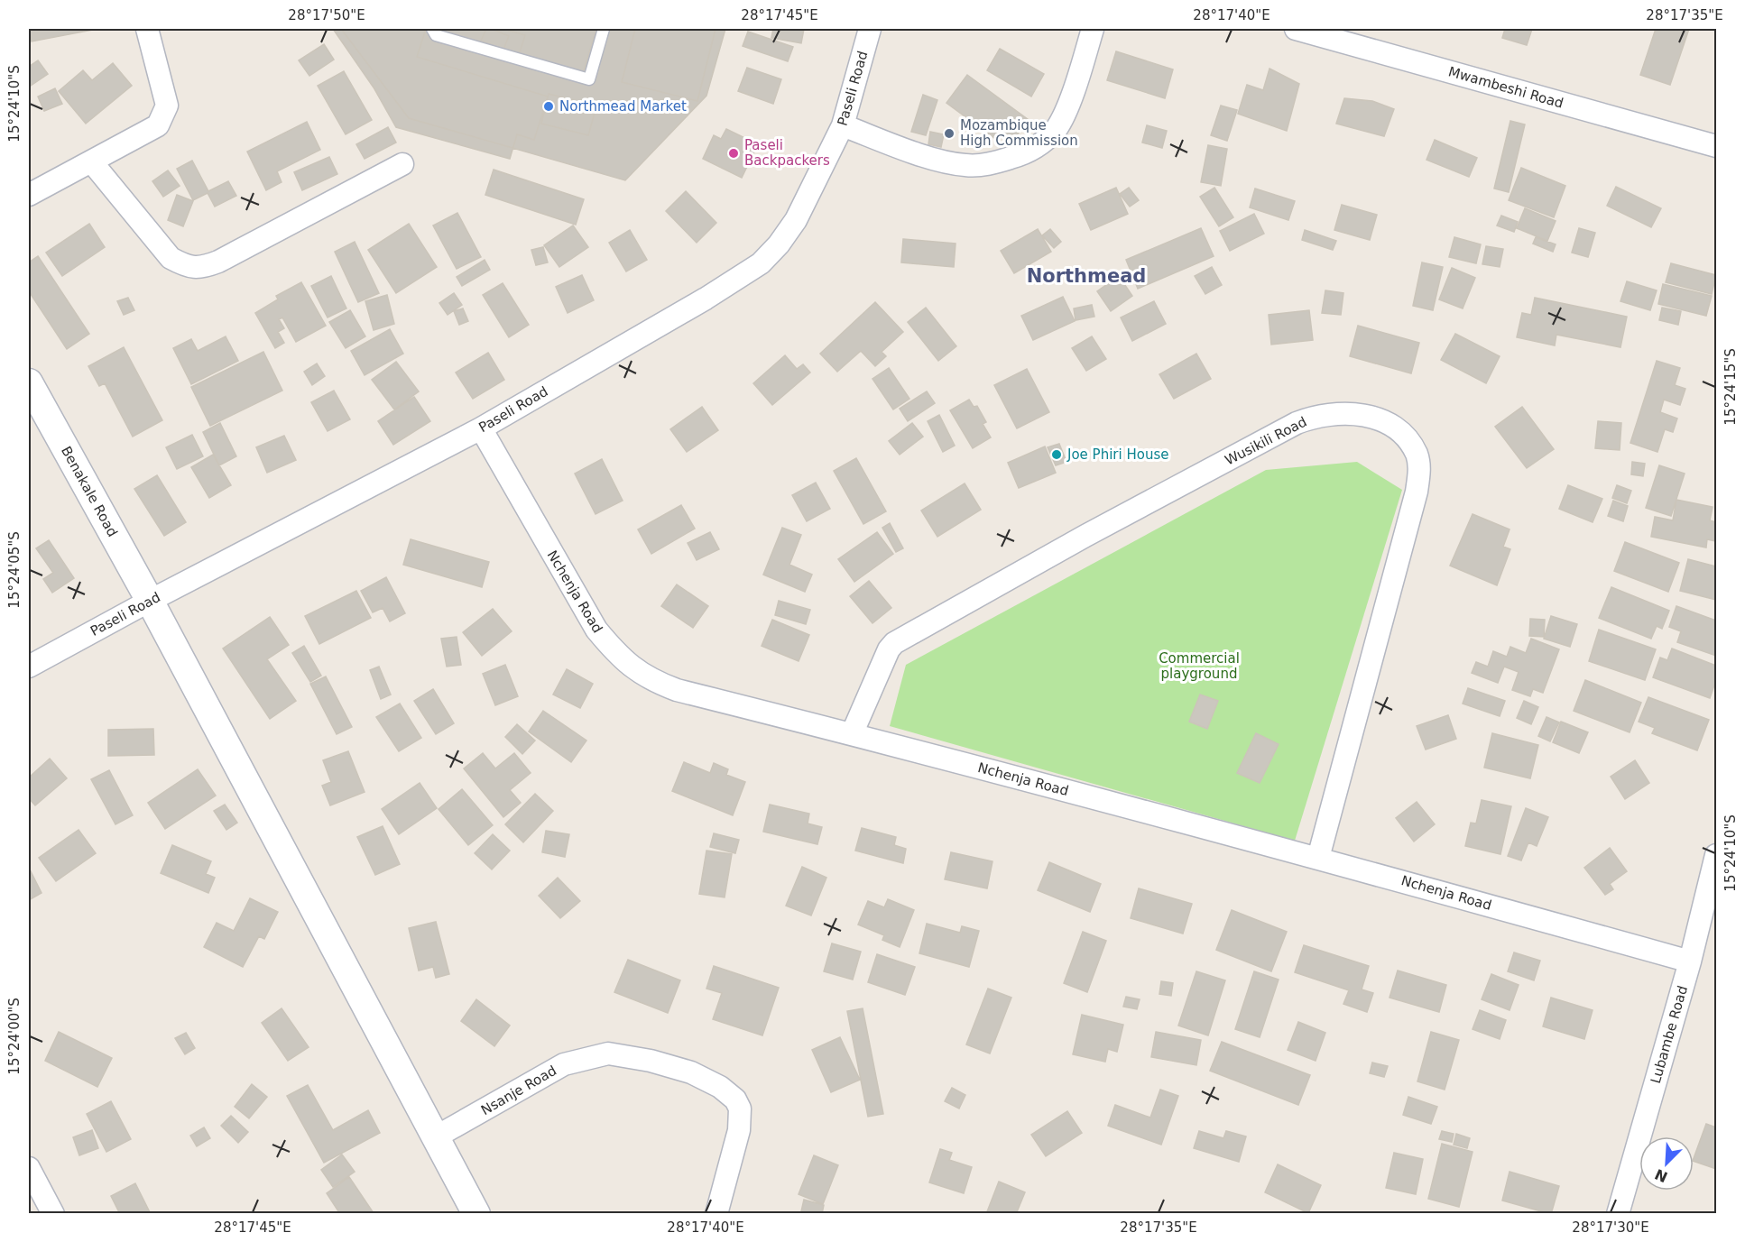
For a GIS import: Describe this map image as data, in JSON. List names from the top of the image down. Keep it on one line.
{"streets":{"street":["Mwambeshi Road","Paseli Road","Wusikili Road","Benakale Road","Nchenja Road","Lubambe Road","Nsanje Road"]},"crossings":[["Paseli Road","Benakale Road"],["Paseli Road","Nchenja Road"],["Wusikili Road","Nchenja Road"],["Benakale Road","Nsanje Road"],["Nchenja Road","Lubambe Road"]],"districts":["Northmead"],"parks":["Commercial playground"],"places":["Northmead Market","Mozambique High Commission","Paseli Backpackers","Joe Phiri House"],"north":"bottom left","coordinates":["28°17'50\"E","28°17'45\"E","28°17'40\"E","28°17'35\"E","15°24'10\"S","15°24'15\"S","15°24'05\"S","15°24'00\"S","28°17'30\"E"]}
